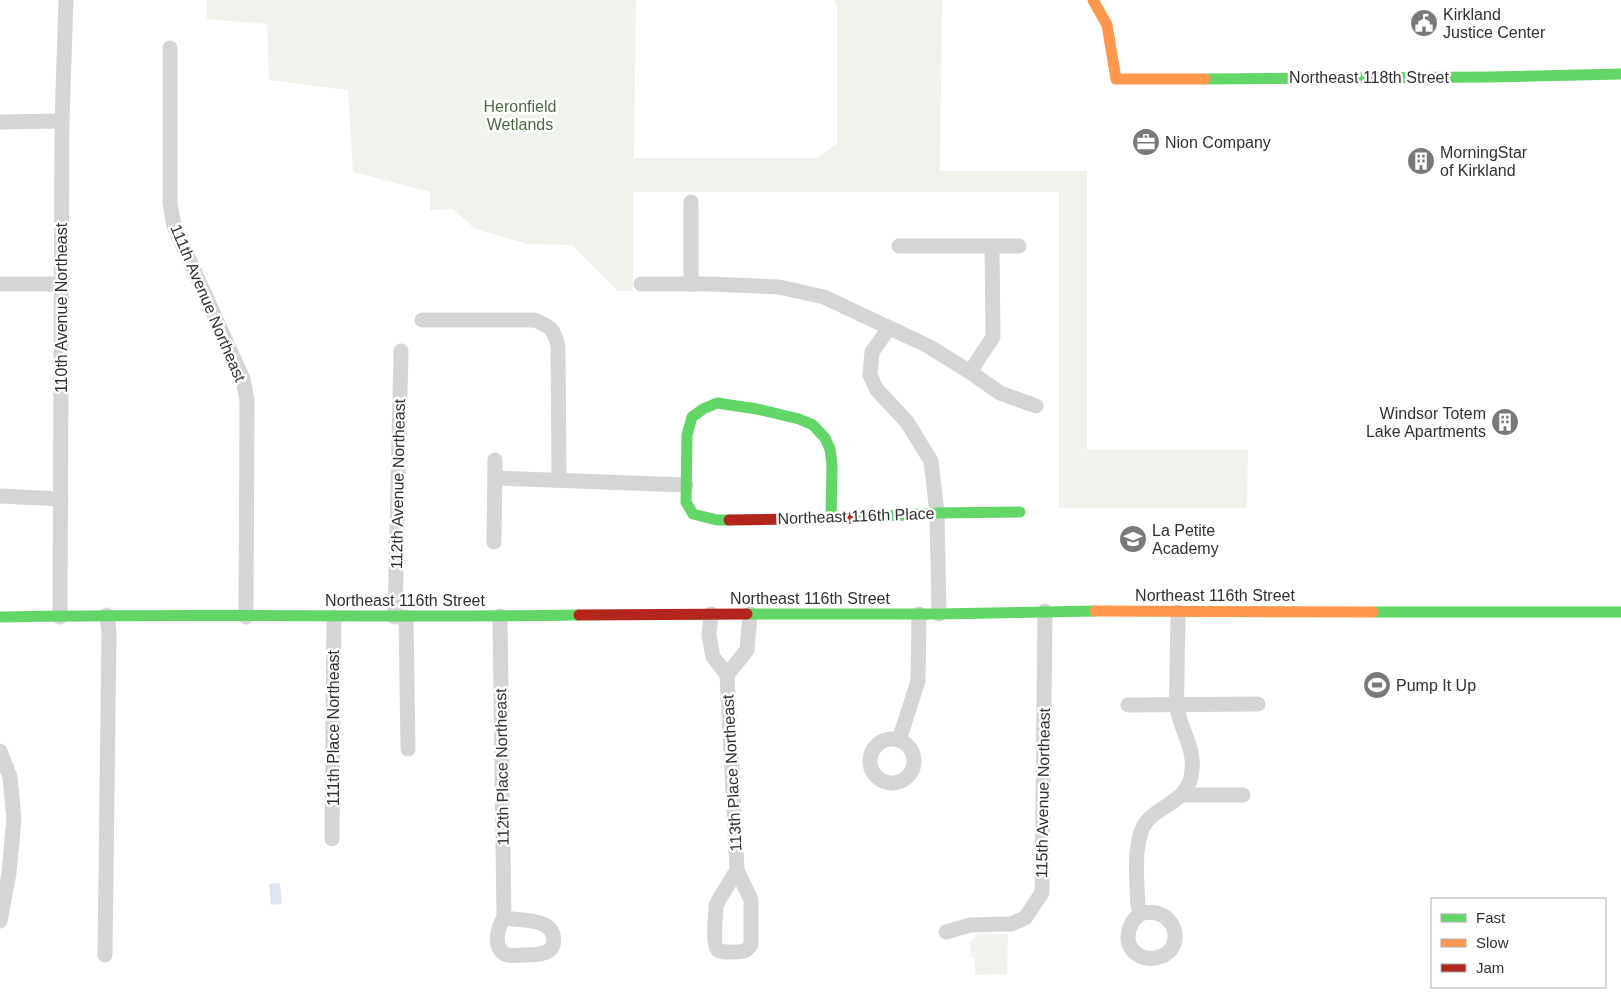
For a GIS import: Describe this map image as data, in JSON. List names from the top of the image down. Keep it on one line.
{"streets":{"street":["Northeast 118th Street","111th Avenue Northeast","110th Avenue Northeast","112th Avenue Northeast","Northeast 116th Place","Northeast 116th Street","111th Place Northeast","112th Place Northeast","113th Place Northeast","115th Avenue Northeast"]},"crossings":[["111th Avenue Northeast","Northeast 116th Street"],["110th Avenue Northeast","Northeast 116th Street"],["112th Avenue Northeast","Northeast 116th Street"],["Northeast 116th Street","111th Place Northeast"],["Northeast 116th Street","112th Place Northeast"],["Northeast 116th Street","113th Place Northeast"],["Northeast 116th Street","115th Avenue Northeast"]],"parks":["Heronfield Wetlands"],"places":{"public building":["Kirkland Justice Center"],"office":["Nion Company"],"building":["MorningStar of Kirkland","Windsor Totem Lake Apartments"],"school or university":["La Petite Academy"],"sports":["Pump It Up"]},"legend":["Fast","Slow","Jam"]}
